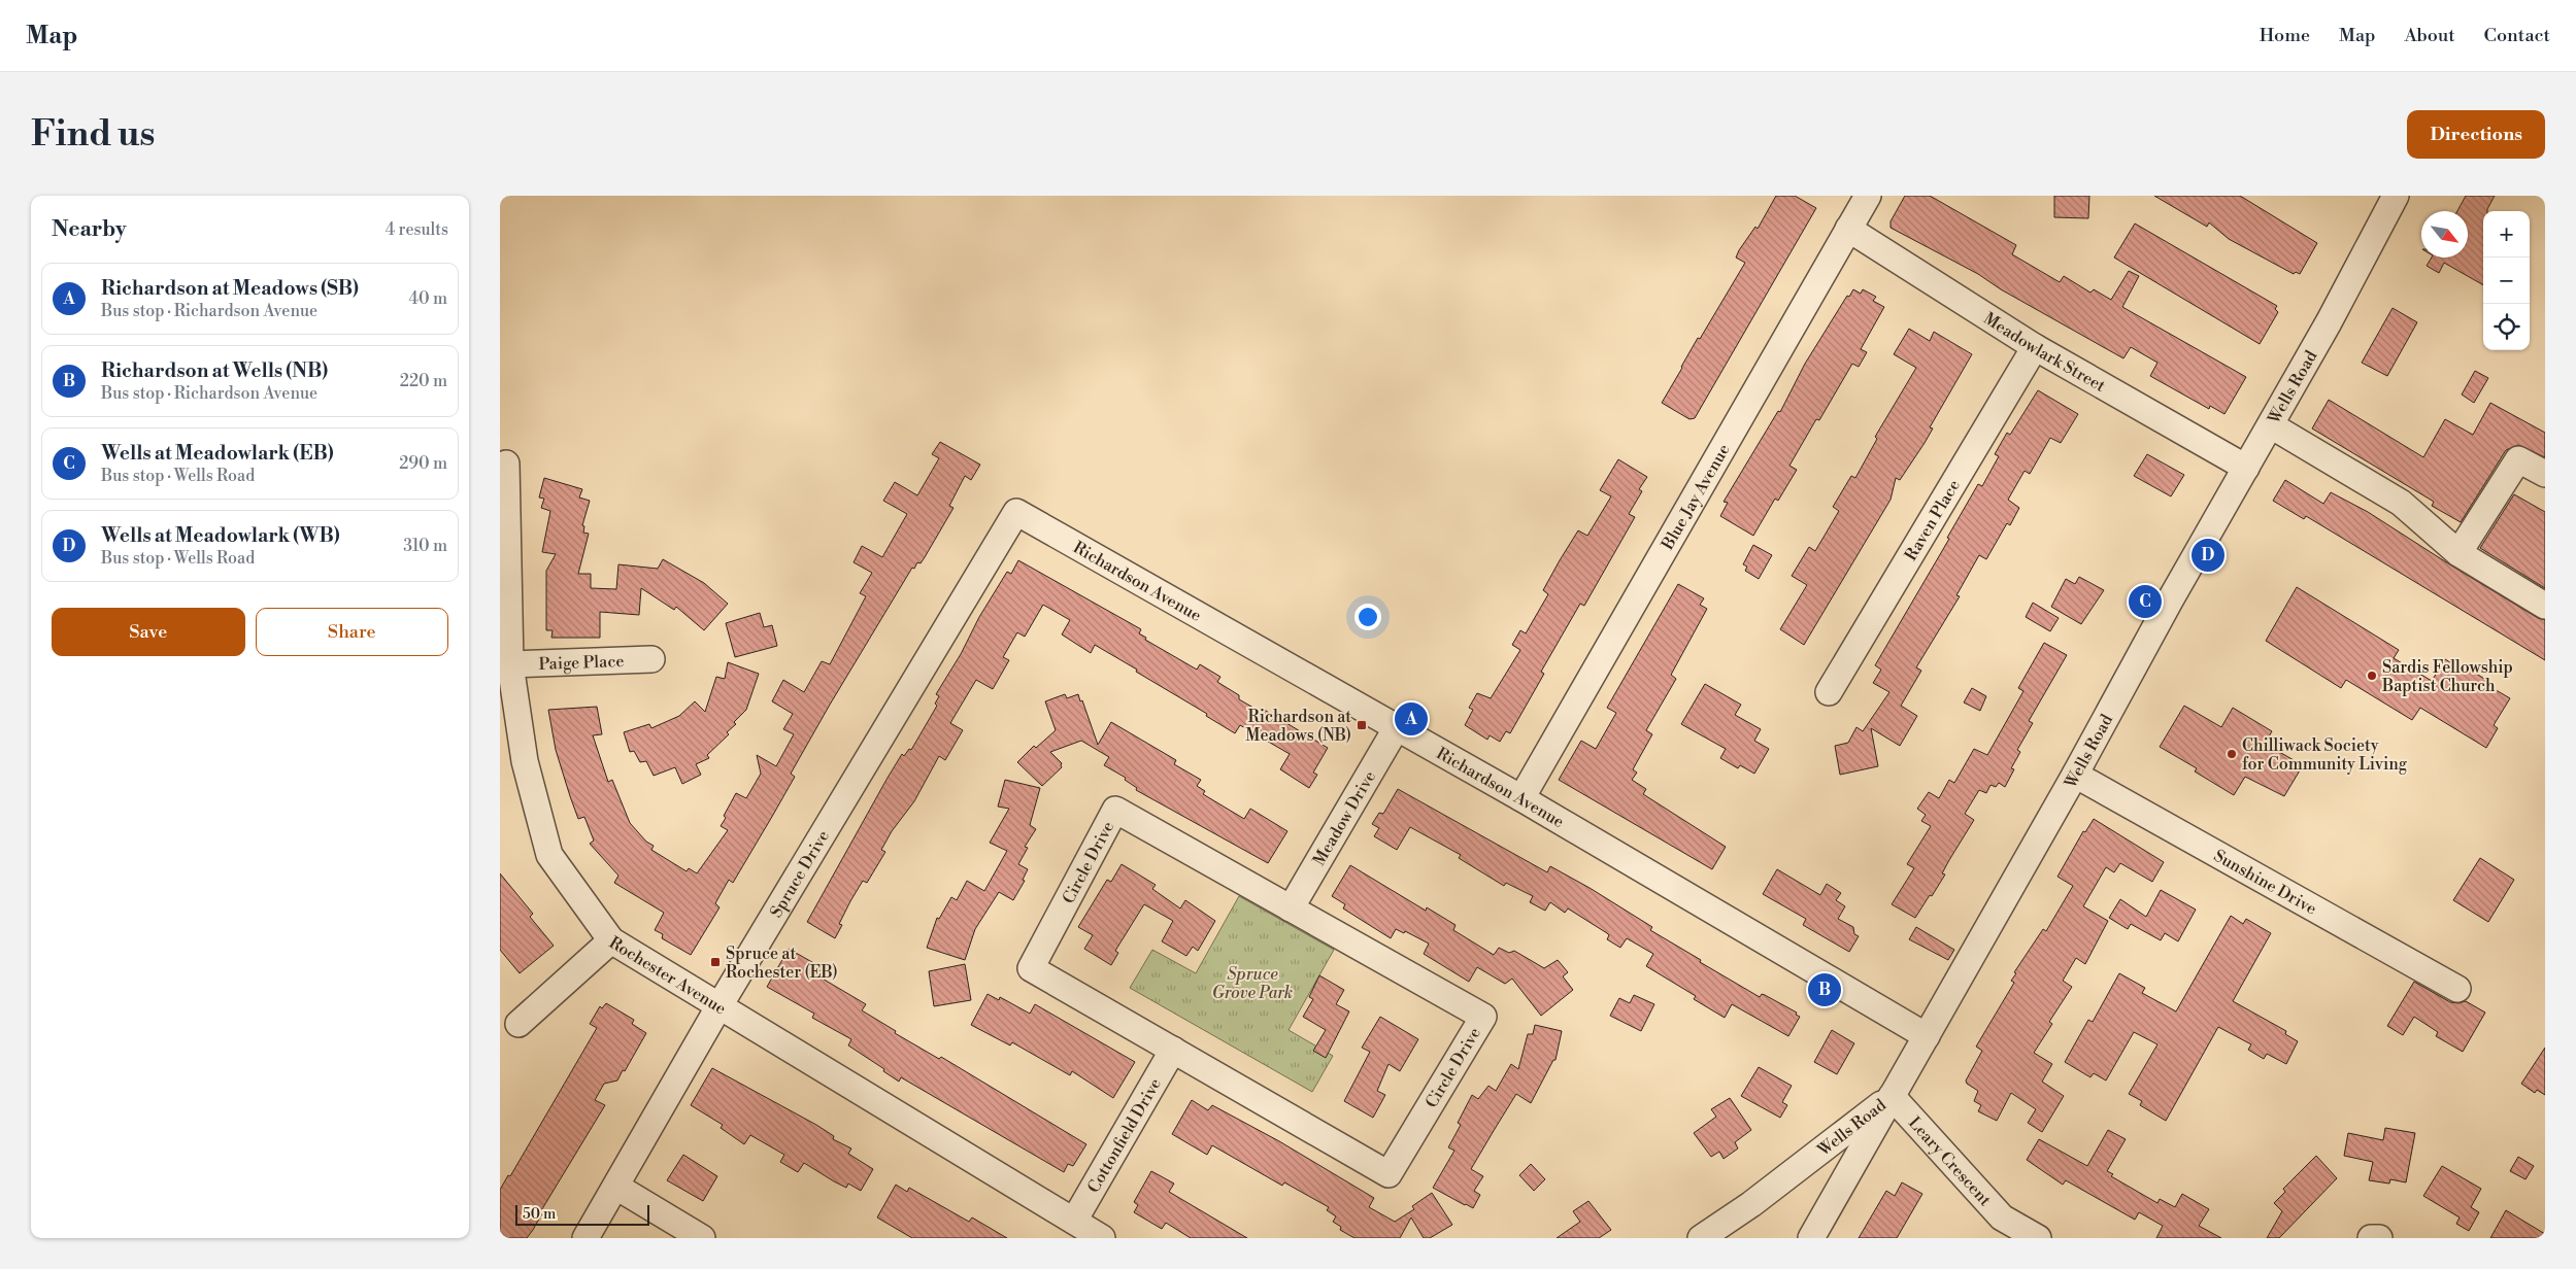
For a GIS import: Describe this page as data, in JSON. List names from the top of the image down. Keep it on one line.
{"streets":{"street":["Meadowlark Street","Wells Road","Blue Jay Avenue","Raven Place","Richardson Avenue","Paige Place","Meadow Drive","Circle Drive","Spruce Drive","Sunshine Drive","Rochester Avenue","Cottonfield Drive","Leary Crescent"]},"crossings":[["Meadowlark Street","Wells Road"],["Meadowlark Street","Blue Jay Avenue"],["Meadowlark Street","Raven Place"],["Wells Road","Richardson Avenue"],["Wells Road","Sunshine Drive"],["Wells Road","Leary Crescent"],["Blue Jay Avenue","Richardson Avenue"],["Richardson Avenue","Meadow Drive"],["Richardson Avenue","Spruce Drive"],["Paige Place","Rochester Avenue"],["Meadow Drive","Circle Drive"],["Circle Drive","Cottonfield Drive"],["Spruce Drive","Rochester Avenue"],["Rochester Avenue","Cottonfield Drive"]],"parks":["Spruce Grove Park"],"places":{"other":["Sardis Fellowship Baptist Church","Chilliwack Society for Community Living"],"transit":["Richardson at Meadows (NB)","Spruce at Rochester (EB)"]},"scale_bar":"50 m","north":"bottom right","page":{"header":"Map","nav":["Home","Map","About","Contact"],"buttons":["Directions",["Save","Share"]],"title":"Find us","heading":["Nearby","4 results"],"map_buttons":["+","−"],"list":[{"mark":"A","name":"Richardson at Meadows (SB)","note":"Bus stop · Richardson Avenue","value":"40 m"},{"mark":"B","name":"Richardson at Wells (NB)","note":"Bus stop · Richardson Avenue","value":"220 m"},{"mark":"C","name":"Wells at Meadowlark (EB)","note":"Bus stop · Wells Road","value":"290 m"},{"mark":"D","name":"Wells at Meadowlark (WB)","note":"Bus stop · Wells Road","value":"310 m"}],"pins":["D","C","A","B"],"scale":"50 m"}}
